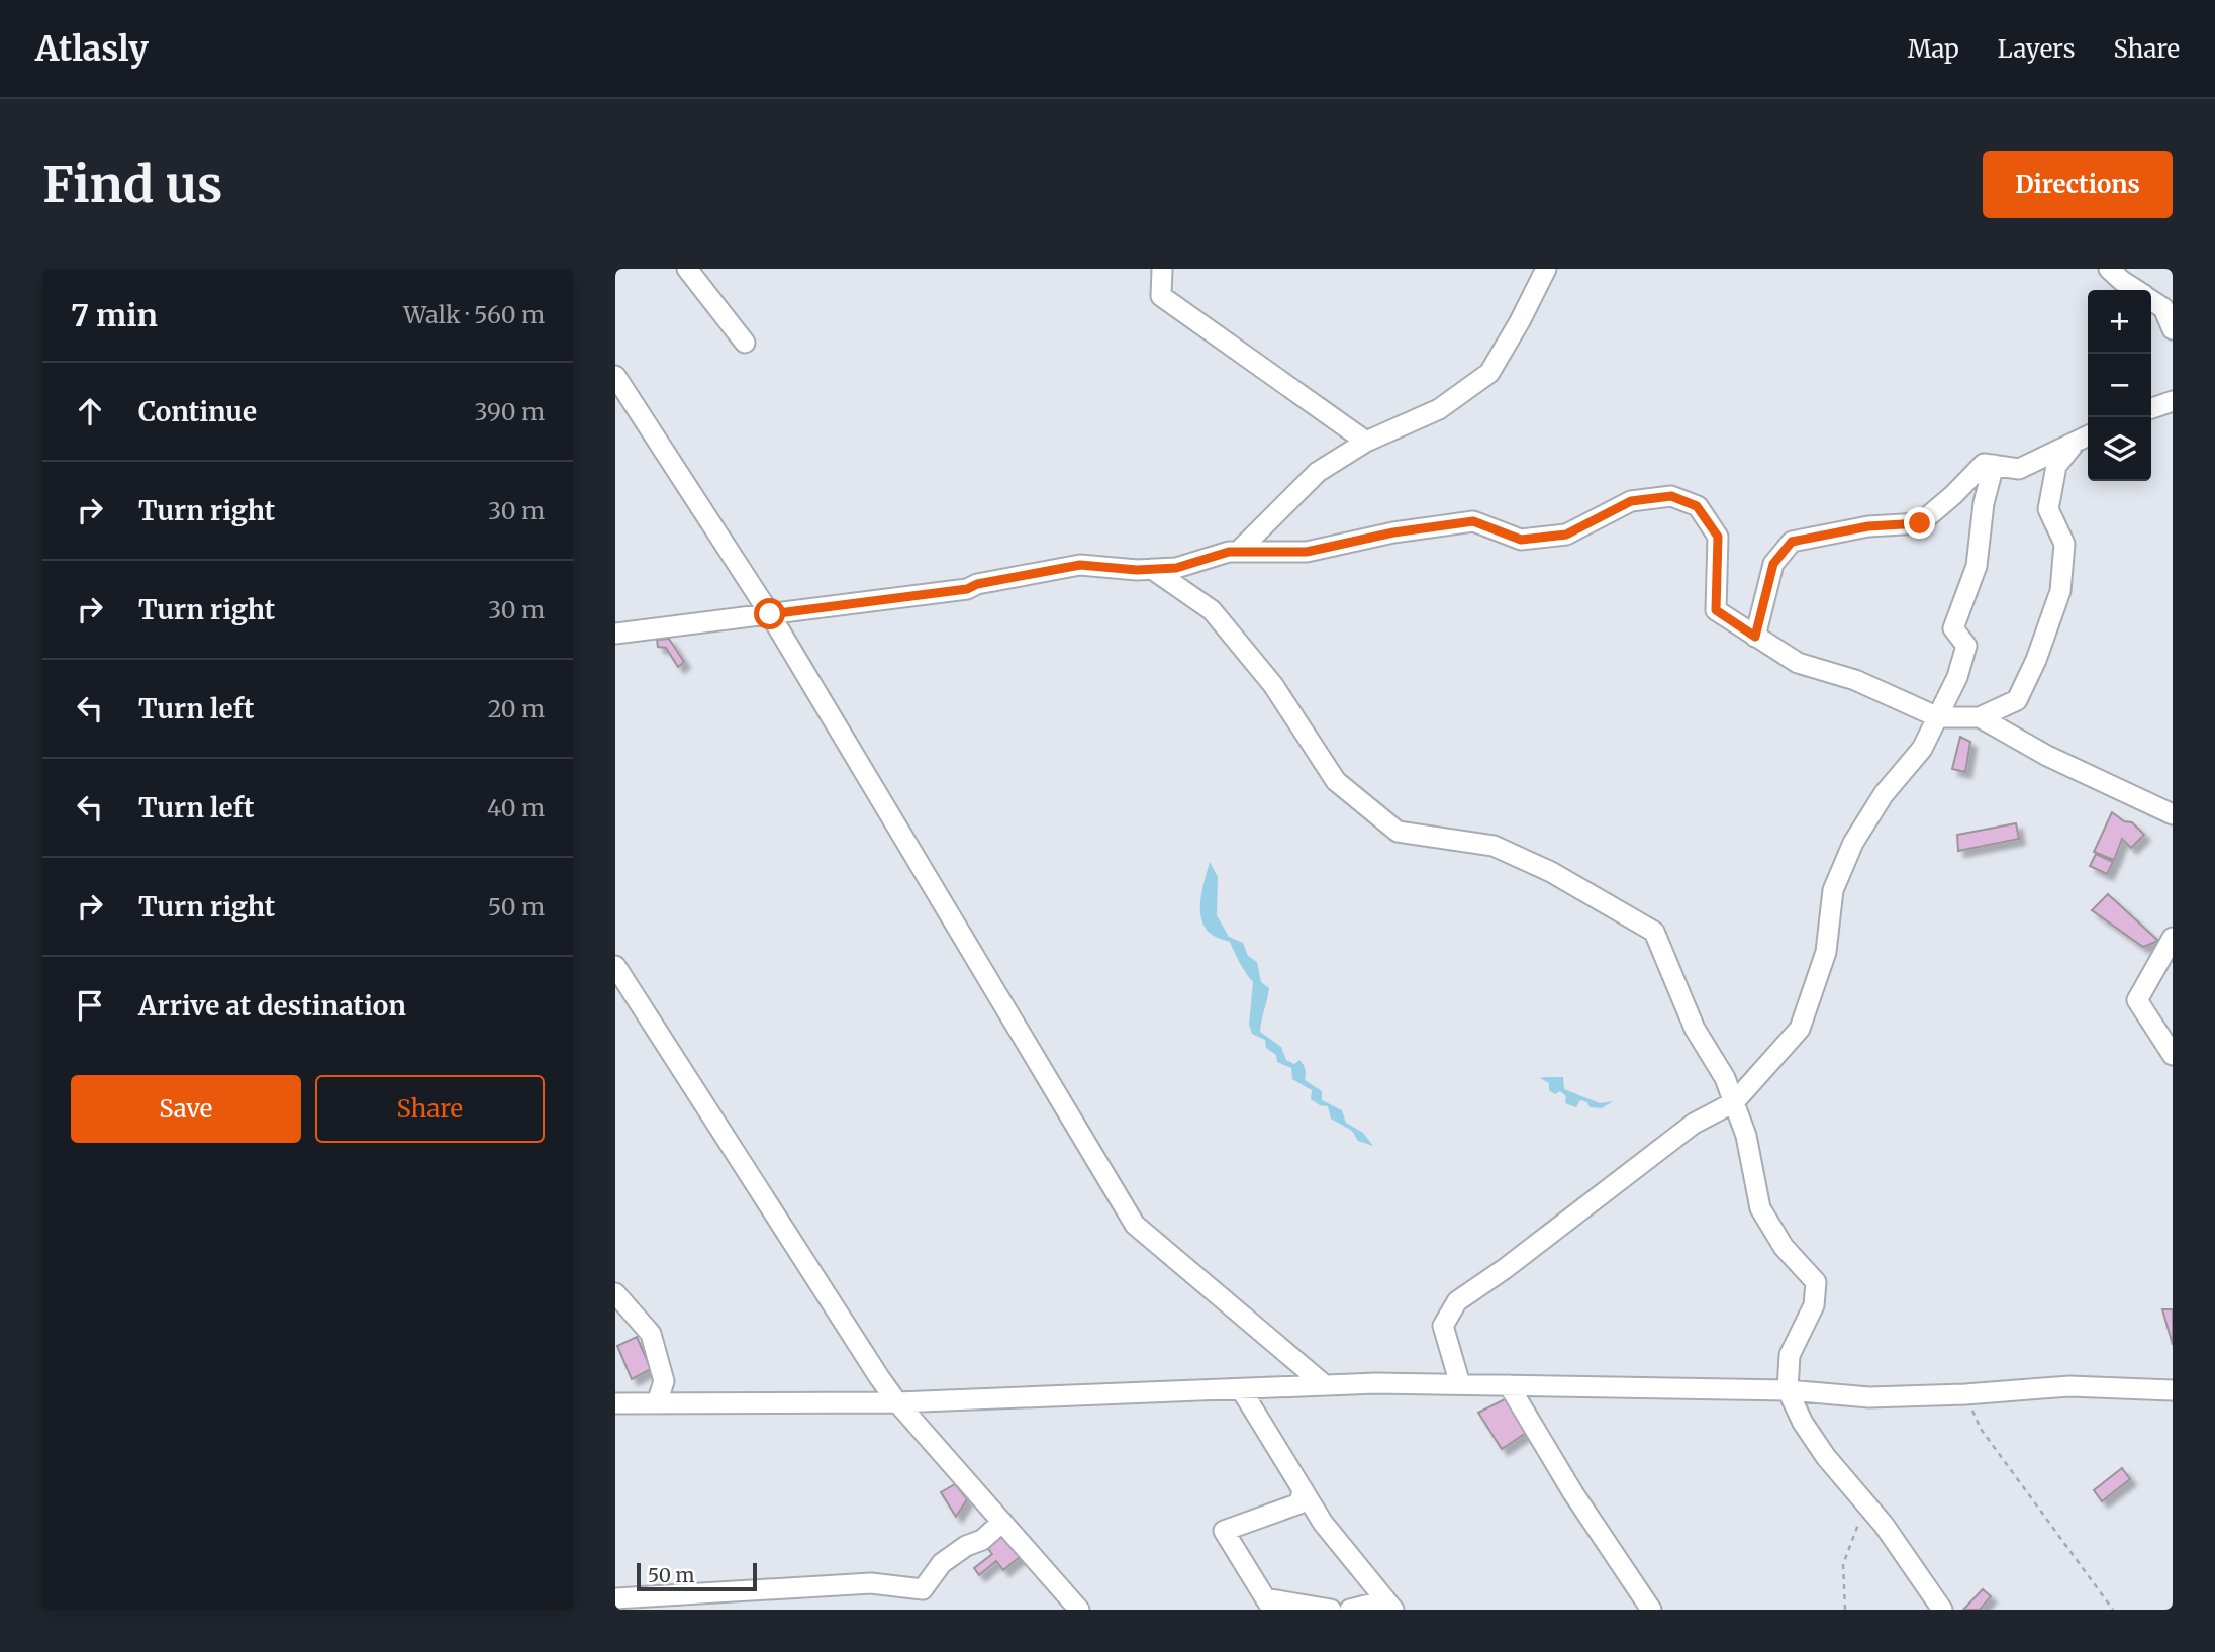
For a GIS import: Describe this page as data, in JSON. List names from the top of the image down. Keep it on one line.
{"scale_bar":"50 m","page":{"header":"Atlasly","nav":["Map","Layers","Share"],"buttons":["Directions",["Save","Share"]],"title":"Find us","heading":["7 min","Walk · 560 m"],"map_buttons":["+","−"],"list":[["Continue","390 m"],["Turn right","30 m"],["Turn right","30 m"],["Turn left","20 m"],["Turn left","40 m"],["Turn right","50 m"],"Arrive at destination"],"scale":"50 m"}}
